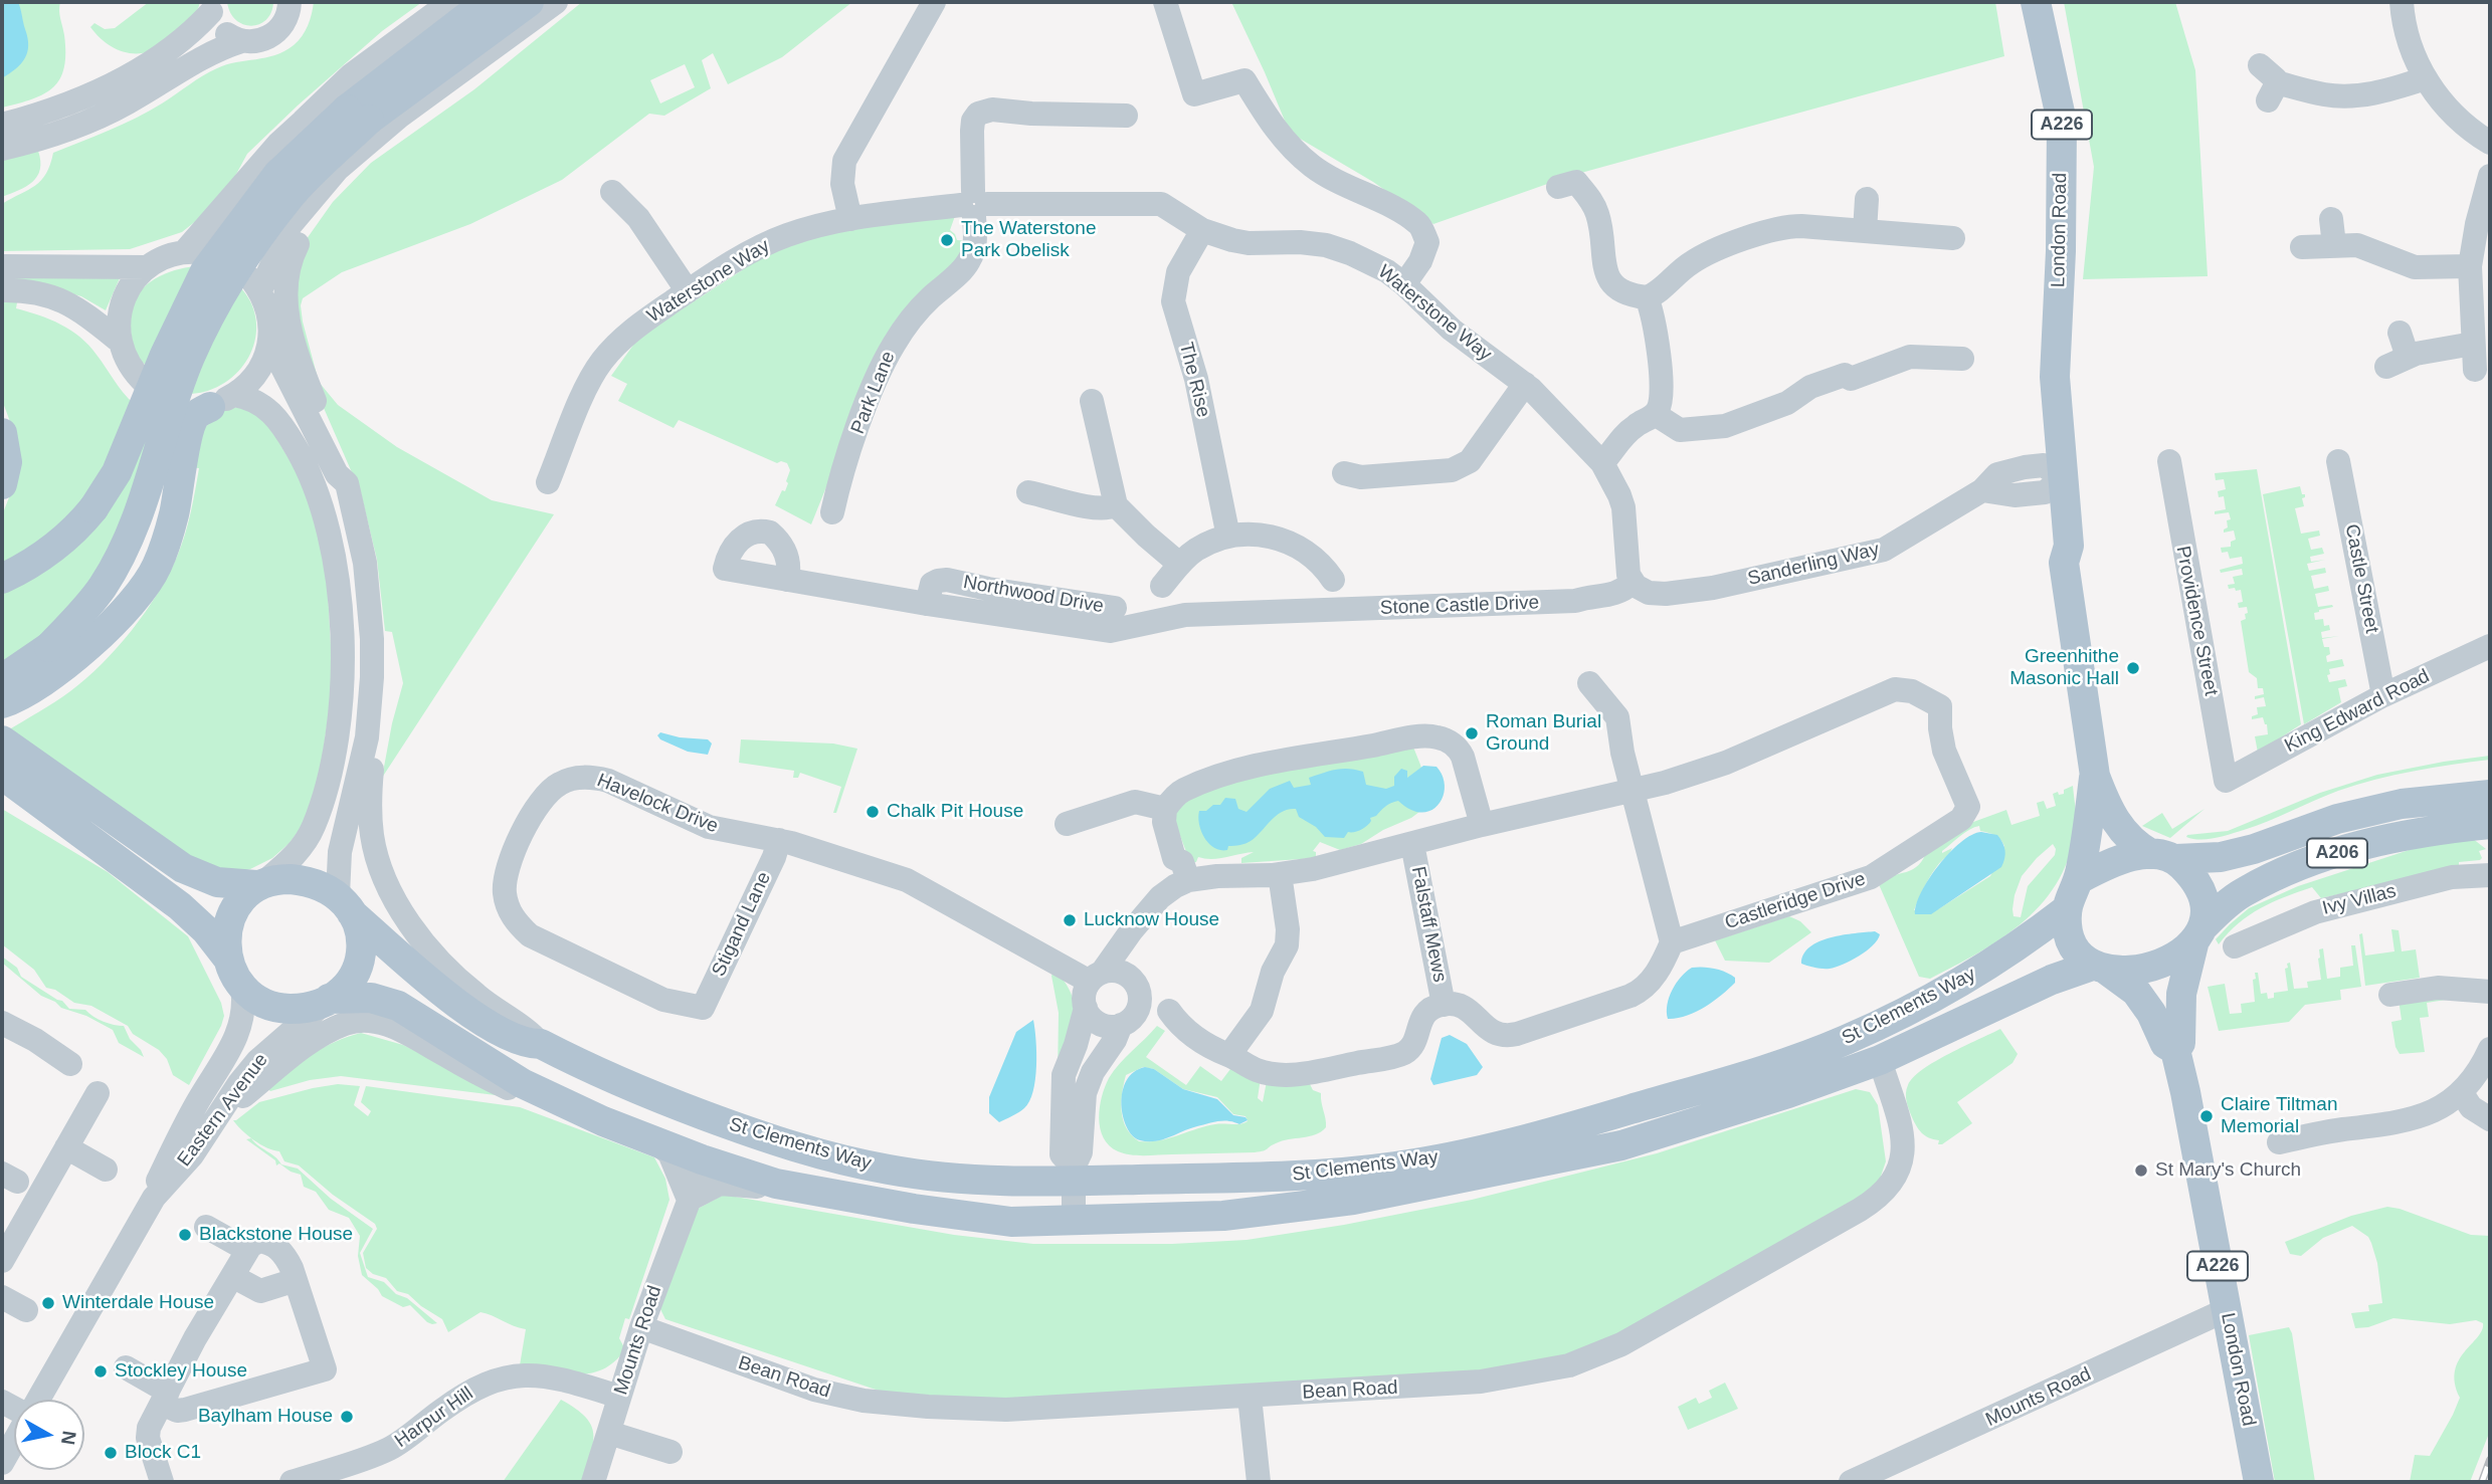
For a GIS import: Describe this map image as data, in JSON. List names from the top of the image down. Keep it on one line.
{"streets":{"main road":["A226","London Road","A206","St Clements Way"],"street":["Waterstone Way","The Rise","Park Lane","Sanderling Way","Castle Street","Northwood Drive","Stone Castle Drive","Providence Street","King Edward Road","Havelock Drive","Ivy Villas","Castleridge Drive","Stigand Lane","Falstaff Mews","Eastern Avenue","Mounts Road","Bean Road","Harpur Hill"]},"crossings":[["London Road","Sanderling Way"],["London Road","A206"],["London Road","St Clements Way"],["London Road","Mounts Road"],["Waterstone Way","The Rise"],["Waterstone Way","Park Lane"],["Waterstone Way","Sanderling Way"],["Waterstone Way","Stone Castle Drive"],["Sanderling Way","Stone Castle Drive"],["Castle Street","King Edward Road"],["Northwood Drive","Stone Castle Drive"],["Providence Street","King Edward Road"],["Havelock Drive","Castleridge Drive"],["Havelock Drive","Stigand Lane"],["A206","St Clements Way"],["Castleridge Drive","Falstaff Mews"],["Castleridge Drive","St Clements Way"],["St Clements Way","Eastern Avenue"],["St Clements Way","Mounts Road"],["St Clements Way","Bean Road"],["Mounts Road","Bean Road"],["Mounts Road","Harpur Hill"]],"places":["The Waterstone Park Obelisk","Greenhithe Masonic Hall","Roman Burial Ground","Chalk Pit House","Lucknow House","Claire Tiltman Memorial","St Mary's Church","Blackstone House","Winterdale House","Stockley House","Baylham House","Block C1"],"north":"right"}
